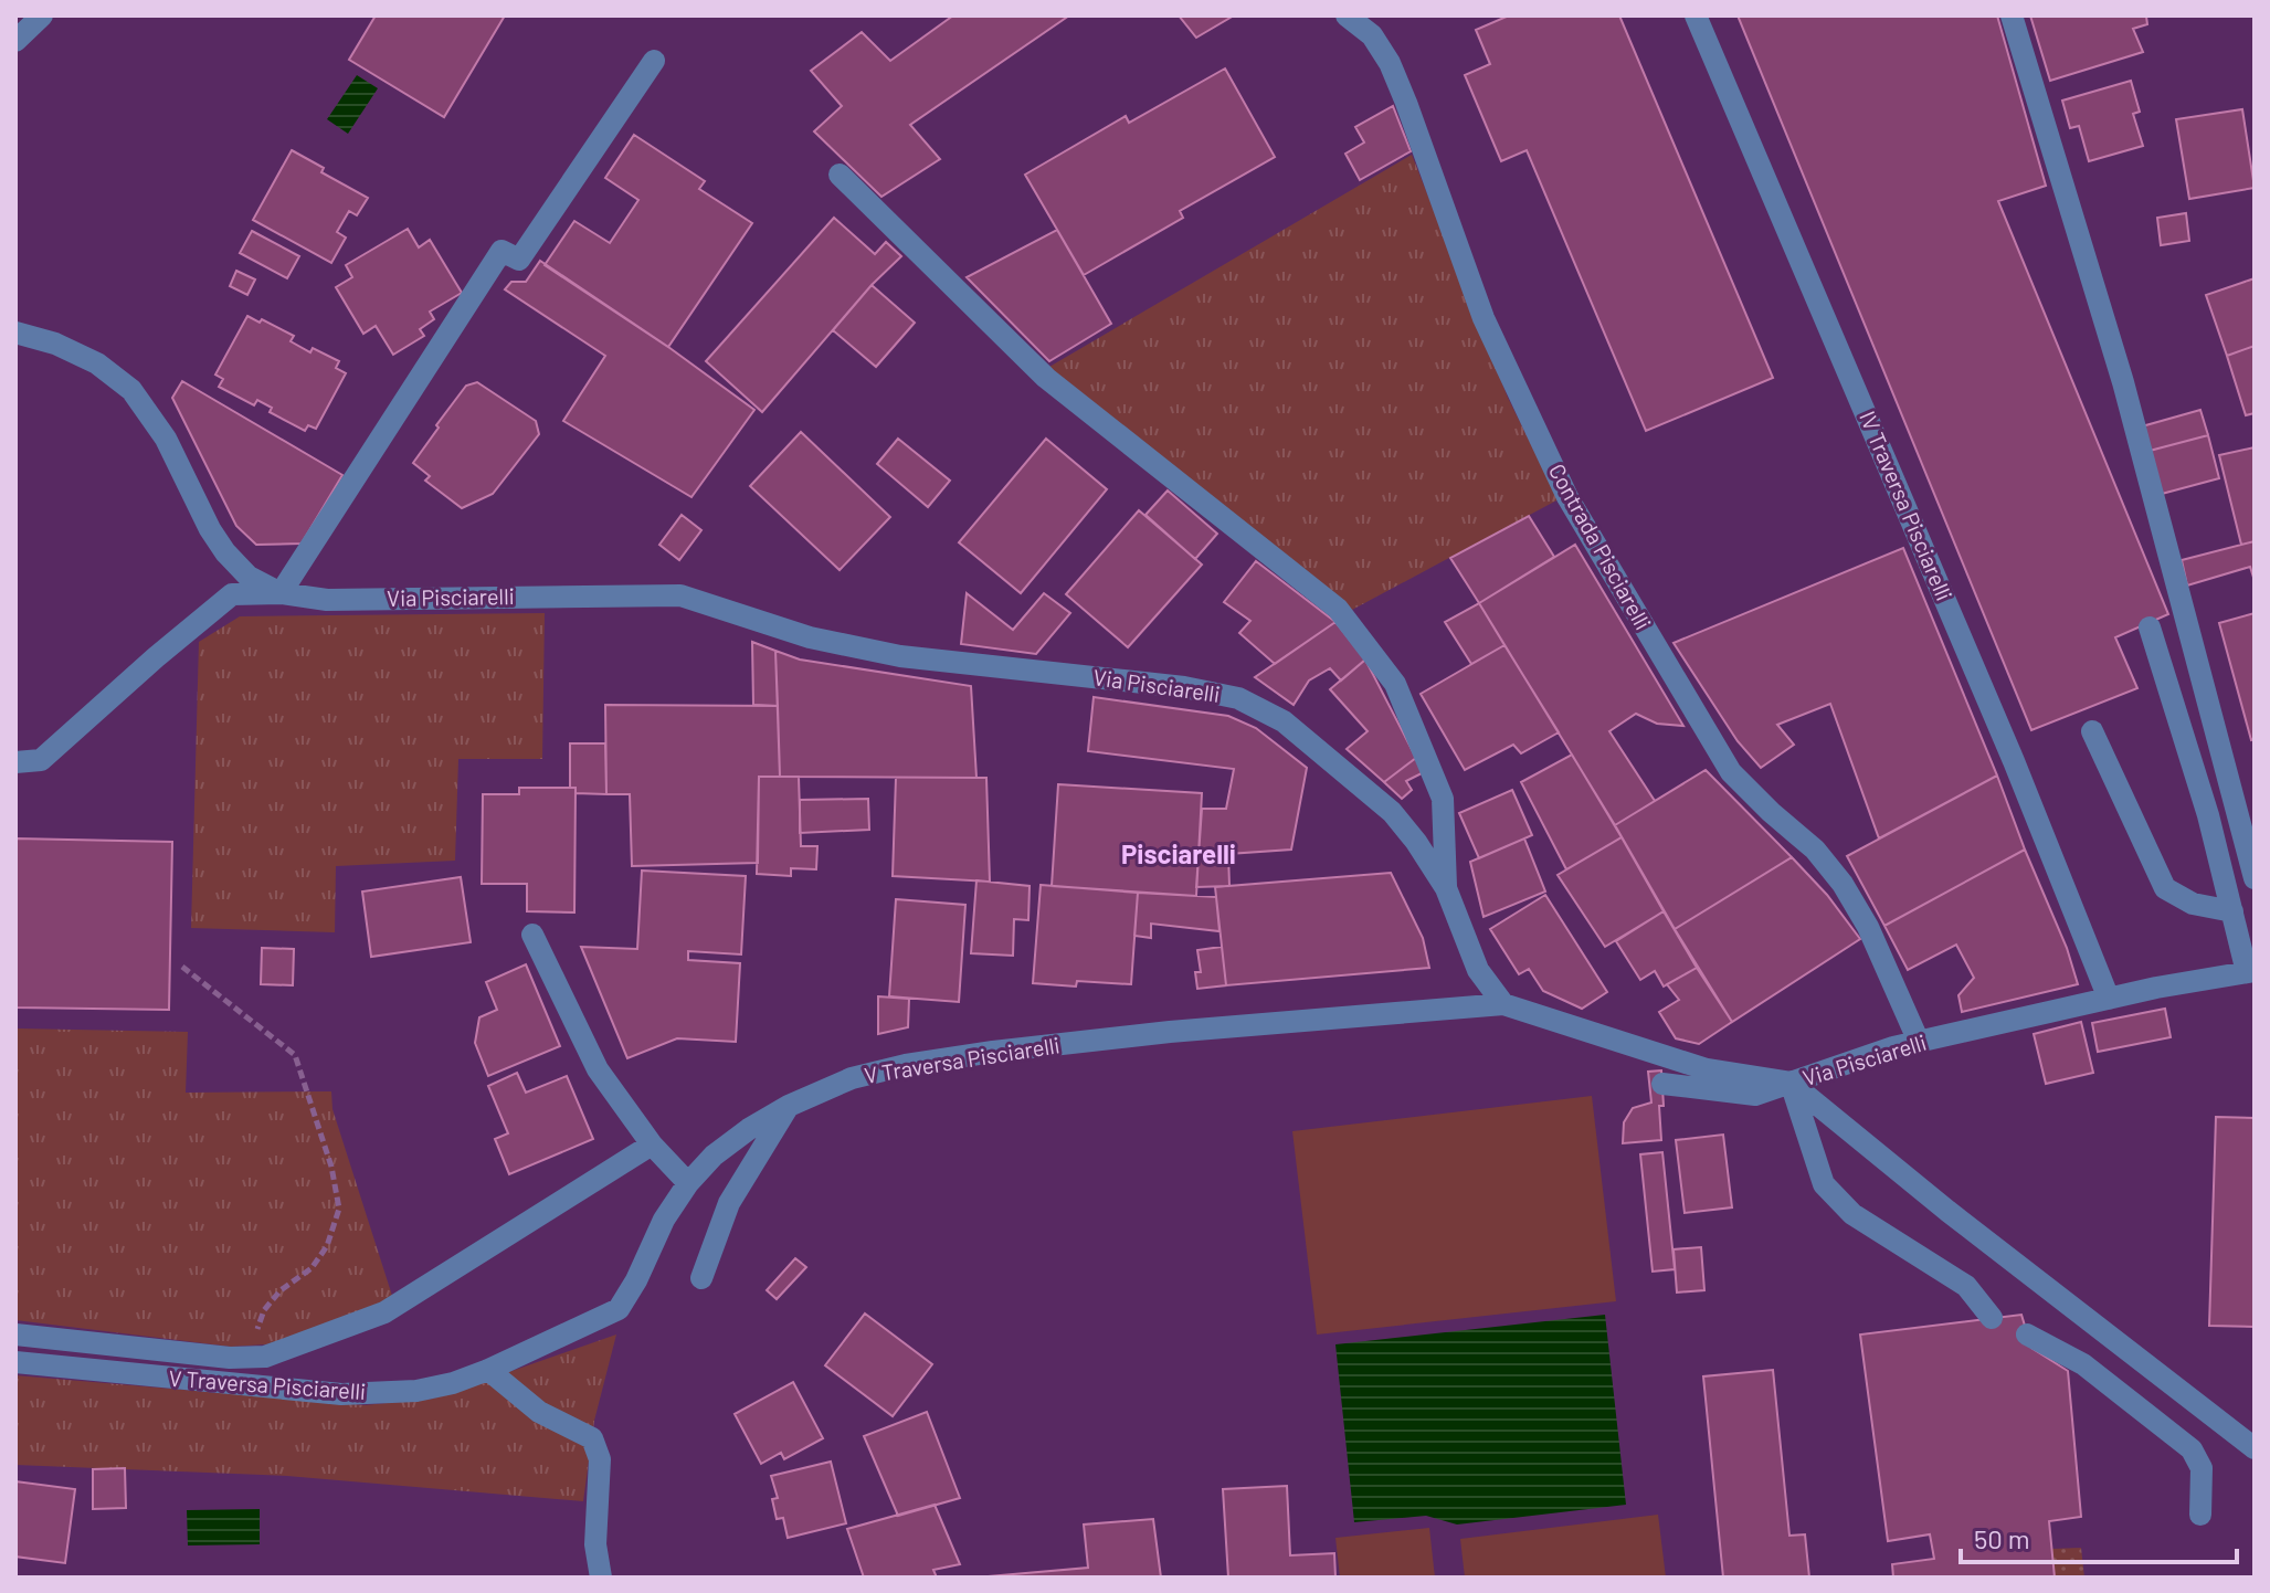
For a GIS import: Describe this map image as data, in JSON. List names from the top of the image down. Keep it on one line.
{"streets":{"street":["IV Traversa Pisciarelli","Contrada Pisciarelli","Via Pisciarelli","V Traversa Pisciarelli"]},"crossings":[["IV Traversa Pisciarelli","Via Pisciarelli"],["Contrada Pisciarelli","Via Pisciarelli"],["Via Pisciarelli","V Traversa Pisciarelli"]],"districts":["Pisciarelli"],"scale_bar":"50 m"}
